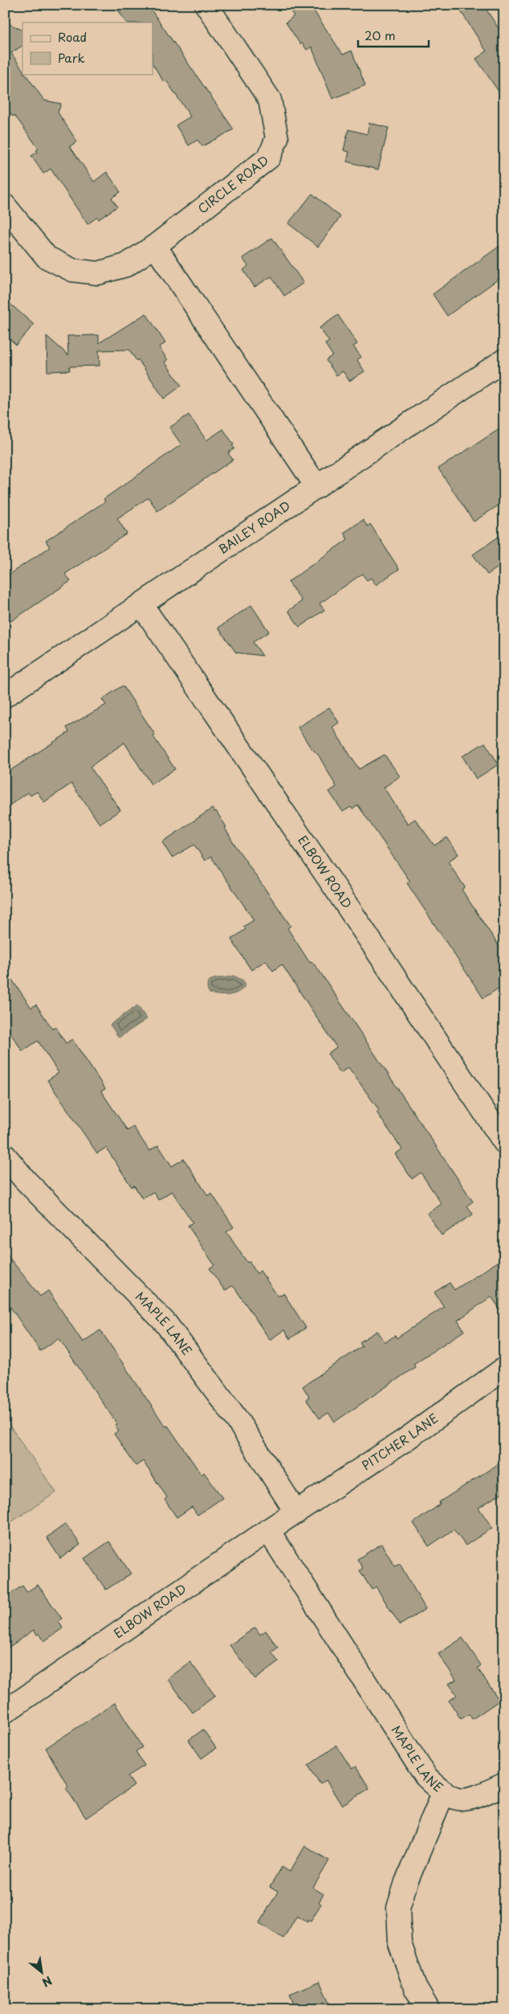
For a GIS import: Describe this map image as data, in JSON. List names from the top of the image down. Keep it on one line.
{"streets":{"street":["CIRCLE ROAD","BAILEY ROAD","ELBOW ROAD","MAPLE LANE","PITCHER LANE"]},"crossings":[["BAILEY ROAD","ELBOW ROAD"],["ELBOW ROAD","MAPLE LANE"],["ELBOW ROAD","PITCHER LANE"],["MAPLE LANE","PITCHER LANE"]],"legend":["Road","Park"],"scale_bar":"20 m","north":"bottom right"}
